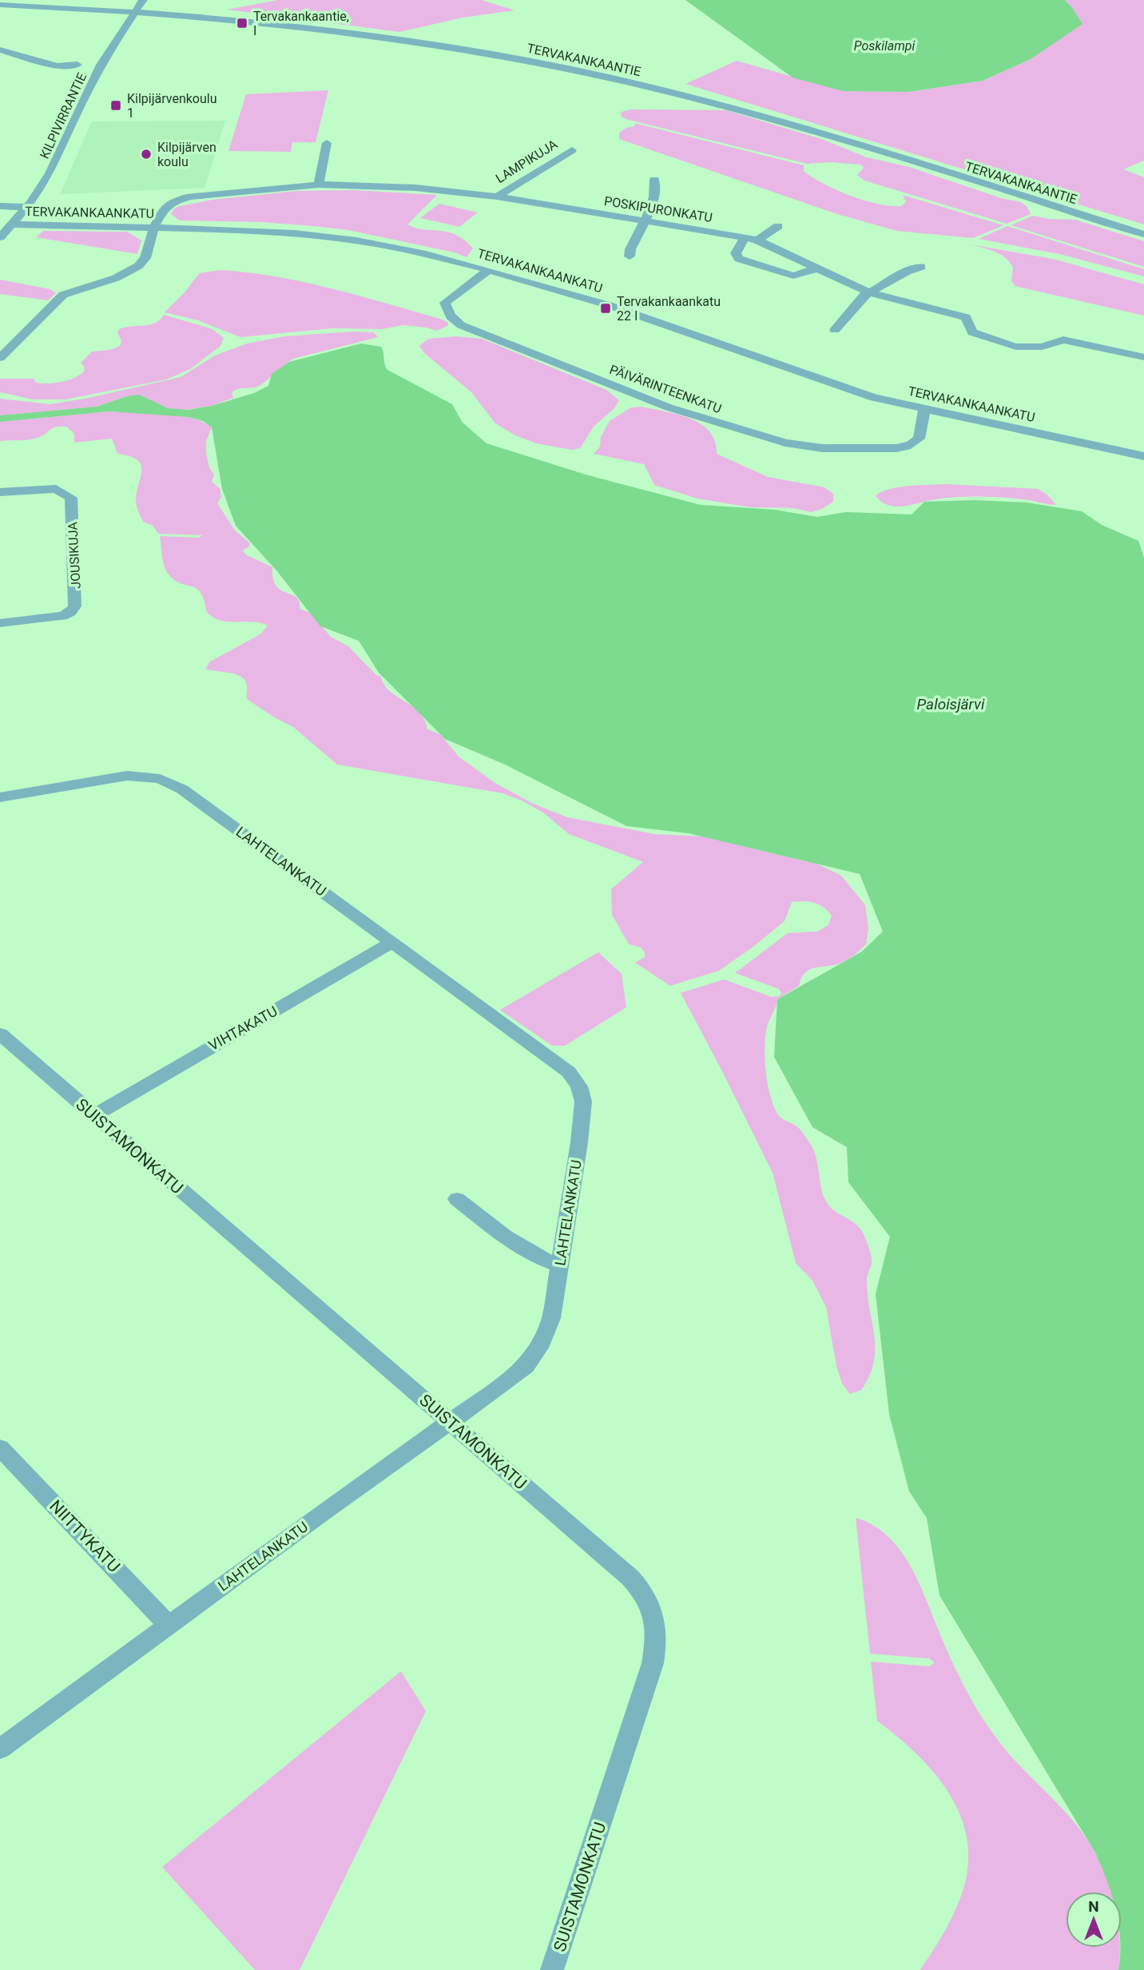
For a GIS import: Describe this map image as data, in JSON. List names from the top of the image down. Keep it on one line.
{"streets":{"street":["TERVAKANKAANTIE","KILPIVIRRANTIE","LAMPIKUJA","POSKIPURONKATU","TERVAKANKAANKATU","PÄIVÄRINTEENKATU","JOUSIKUJA","LAHTELANKATU","VIHTAKATU","SUISTAMONKATU","NIITTYKATU"]},"crossings":[["TERVAKANKAANTIE","KILPIVIRRANTIE"],["KILPIVIRRANTIE","TERVAKANKAANKATU"],["LAMPIKUJA","POSKIPURONKATU"],["POSKIPURONKATU","TERVAKANKAANKATU"],["TERVAKANKAANKATU","PÄIVÄRINTEENKATU"],["LAHTELANKATU","VIHTAKATU"],["LAHTELANKATU","SUISTAMONKATU"],["LAHTELANKATU","NIITTYKATU"],["VIHTAKATU","SUISTAMONKATU"]],"water":["Poskilampi","Paloisjärvi"],"places":{"transit":["Tervakankaantie, I","Kilpijärvenkoulu 1","Tervakankaankatu 22 I"],"other":["Kilpijärven koulu"]},"north":"top"}
